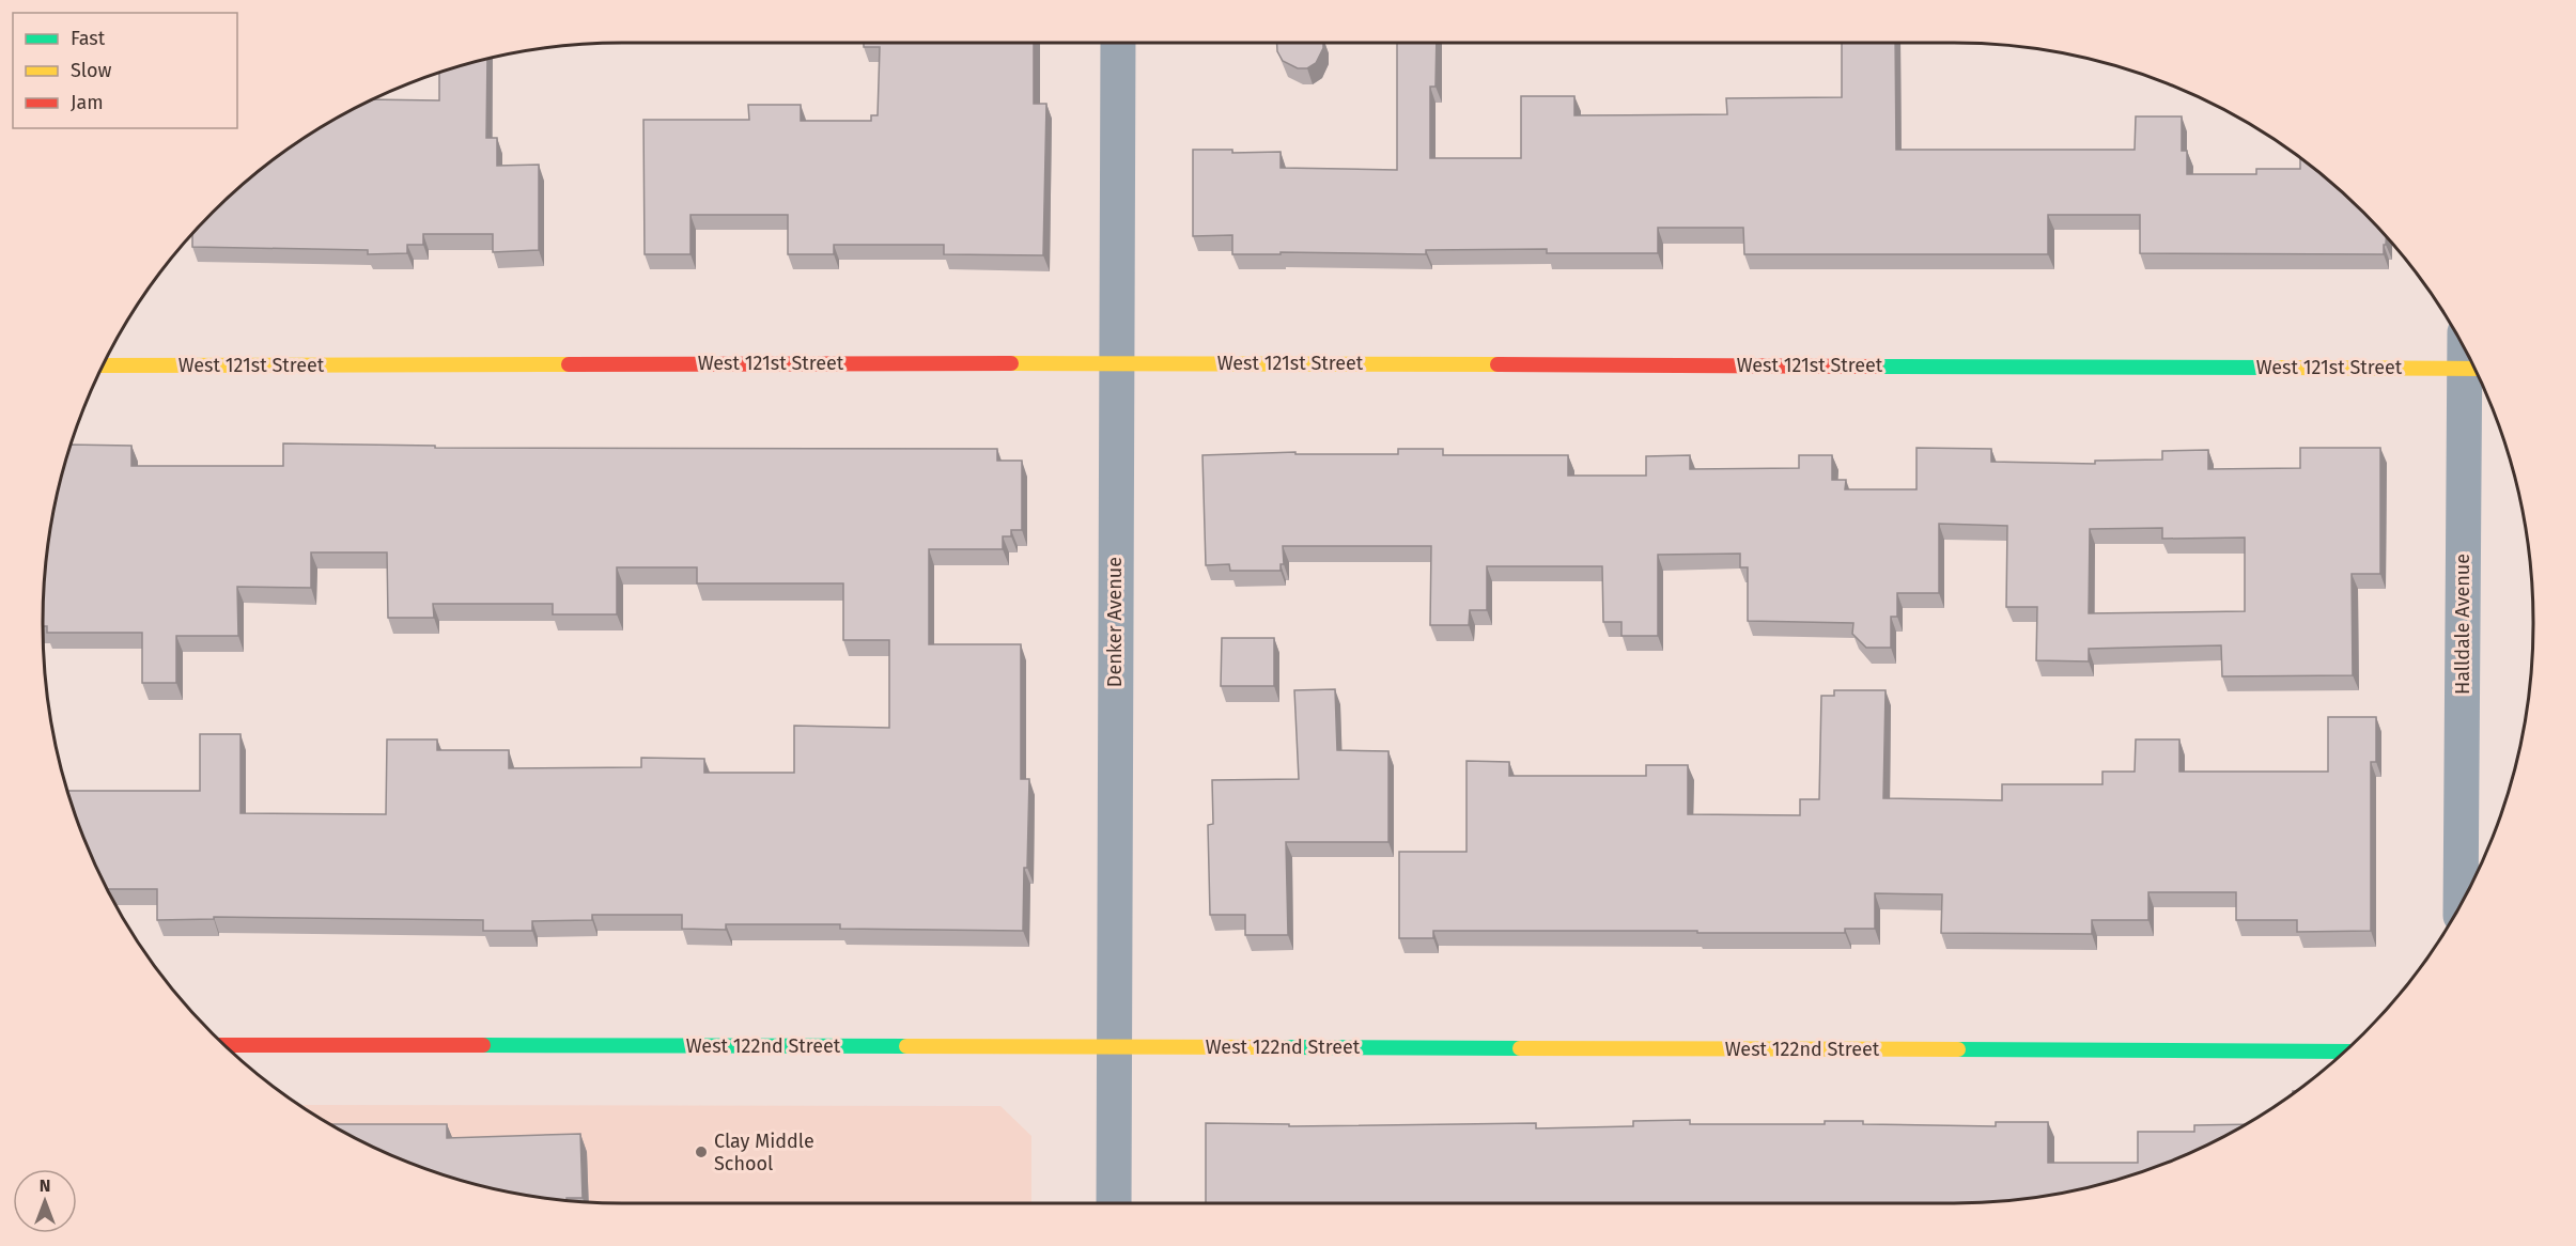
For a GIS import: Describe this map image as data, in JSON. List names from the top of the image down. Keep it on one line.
{"streets":{"street":["West 121st Street","Denker Avenue","Halldale Avenue","West 122nd Street"]},"crossings":[["West 121st Street","Denker Avenue"],["West 121st Street","Halldale Avenue"],["Denker Avenue","West 122nd Street"]],"places":["Clay Middle School"],"legend":["Fast","Slow","Jam"],"north":"top"}
